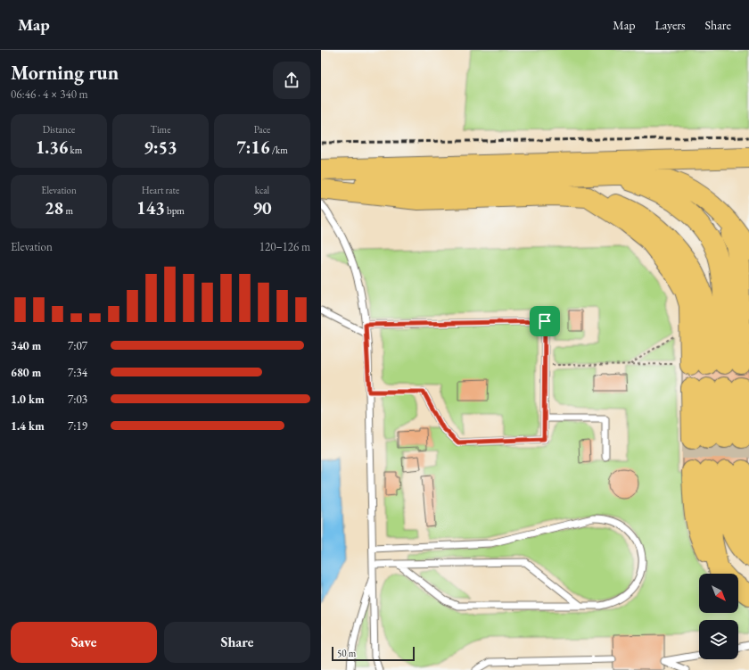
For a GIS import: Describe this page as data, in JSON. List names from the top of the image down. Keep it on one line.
{"scale_bar":"50 m","north":"bottom right","page":{"header":"Map","nav":["Map","Layers","Share"],"heading":["Morning run","06:46 · 4 × 340 m"],"stats":[["Distance","1.36 km"],["Time","9:53"],["Pace","7:16 /km"],["Elevation","28 m"],["Heart rate","143 bpm"],["kcal","90"]],"chart":["Elevation","120–126 m"],"list":[{"name":"340 m","note":"7:07"},{"name":"680 m","note":"7:34"},{"name":"1.0 km","note":"7:03"},{"name":"1.4 km","note":"7:19"}],"buttons":["Save","Share"],"scale":"50 m"}}
